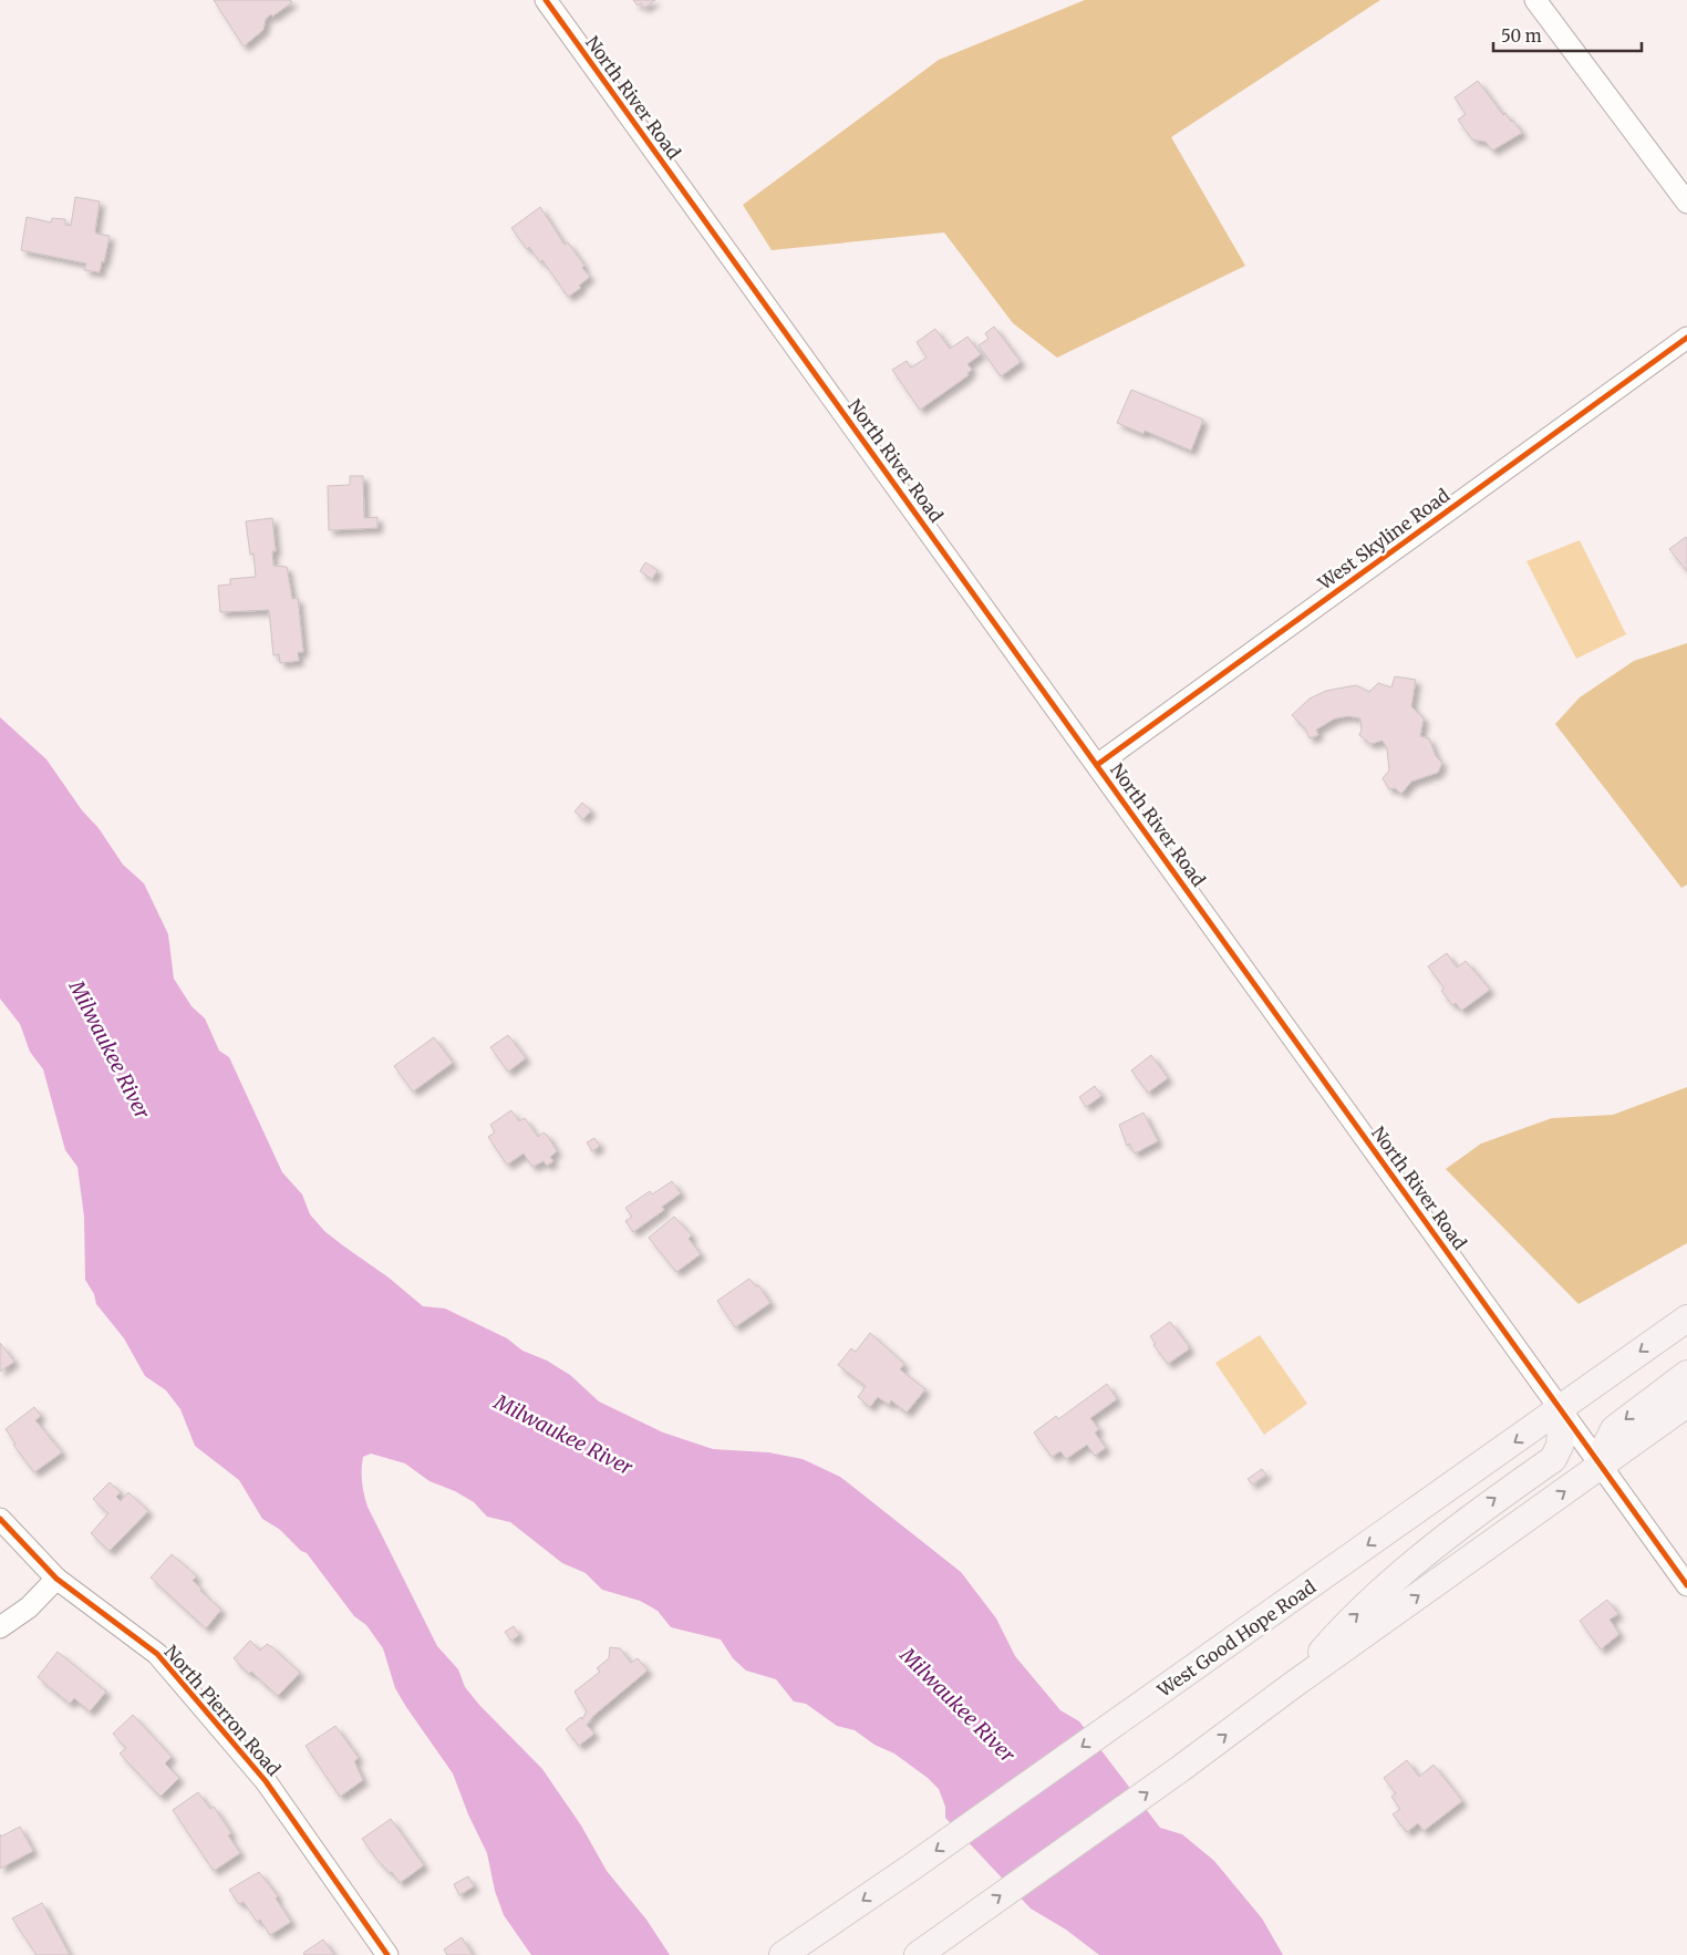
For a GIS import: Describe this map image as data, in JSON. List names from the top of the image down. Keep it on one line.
{"streets":{"main road":["West Good Hope Road"],"street":["North River Road","West Skyline Road","North Pierron Road"]},"crossings":[["North River Road","West Skyline Road"],["North River Road","West Good Hope Road"]],"water":["Milwaukee River"],"scale_bar":"50 m"}
